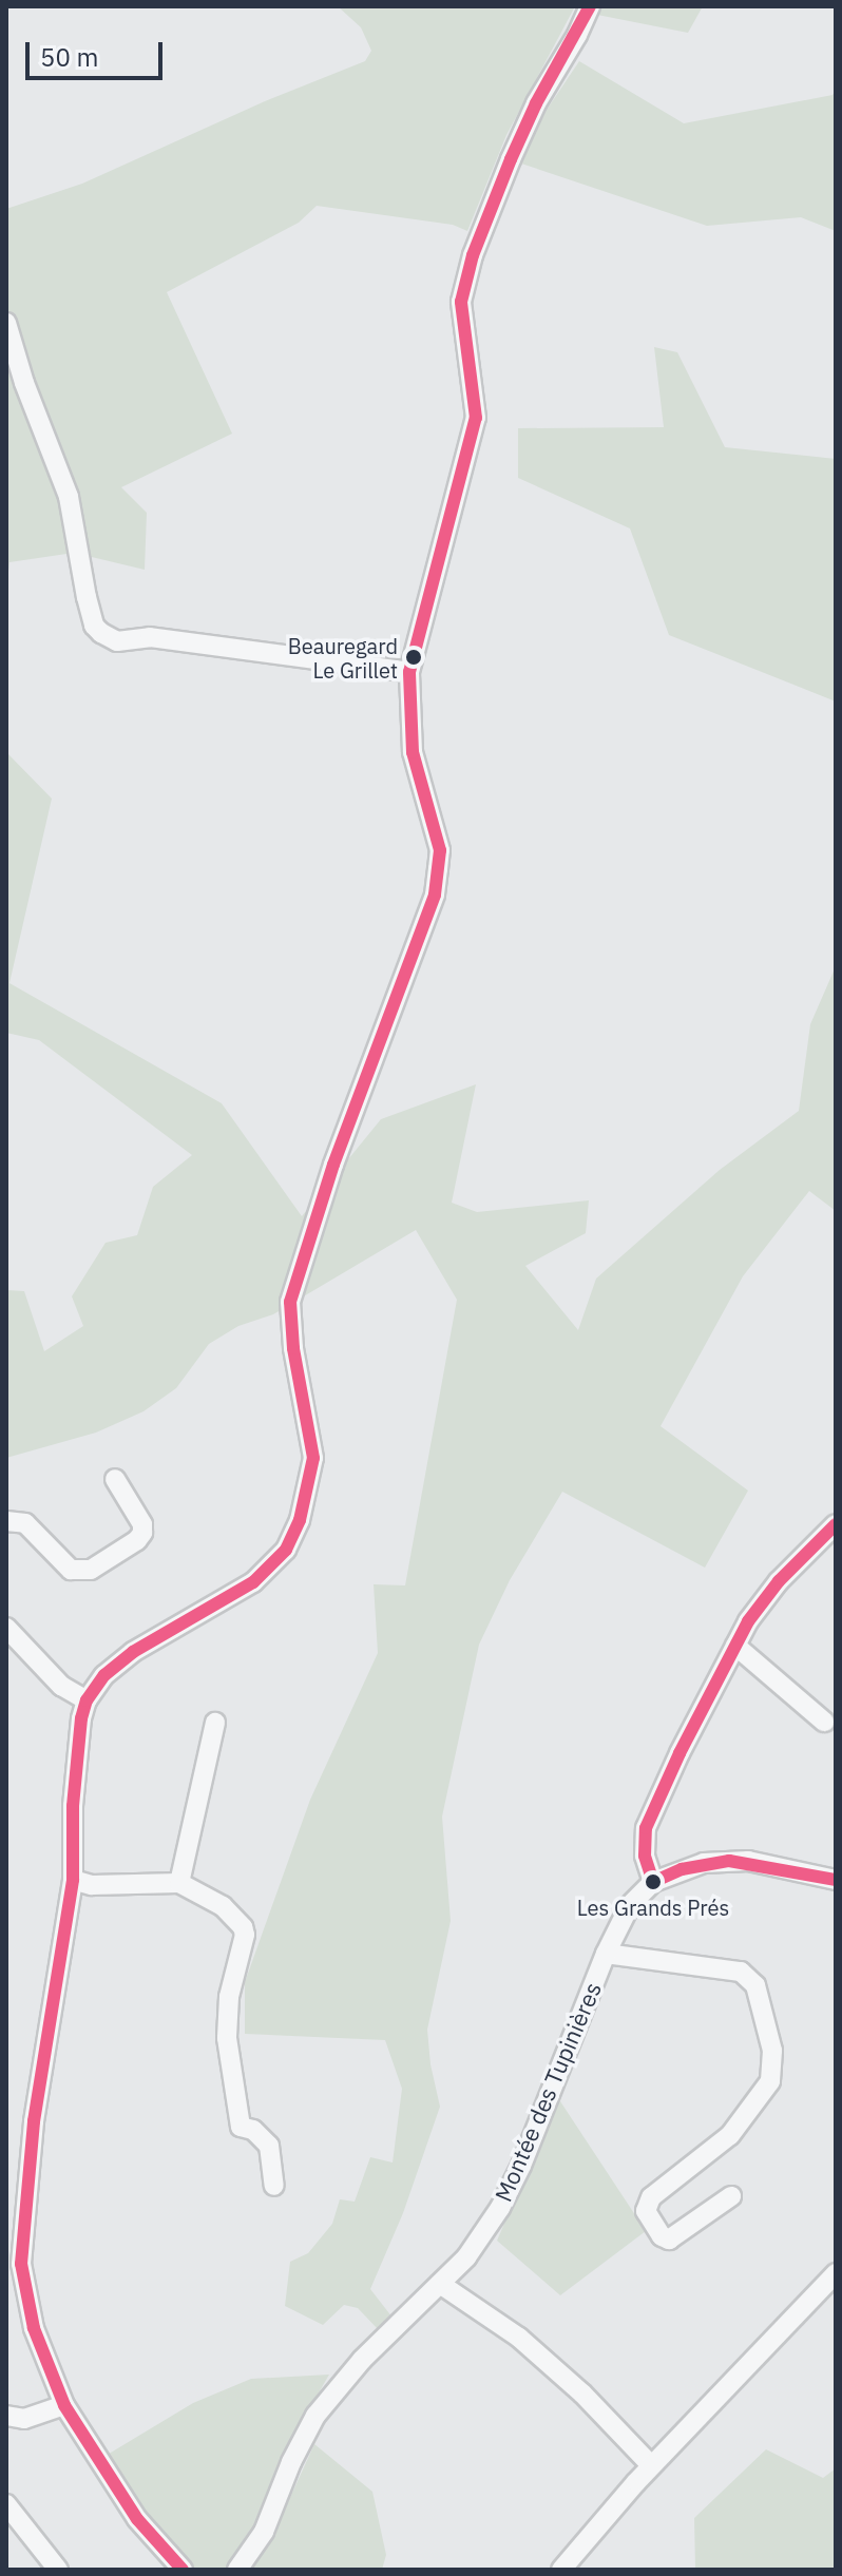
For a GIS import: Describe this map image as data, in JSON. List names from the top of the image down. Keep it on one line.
{"streets":{"street":["Montée des Tupinières"]},"places":["Beauregard Le Grillet","Les Grands Prés"],"scale_bar":"50 m"}
